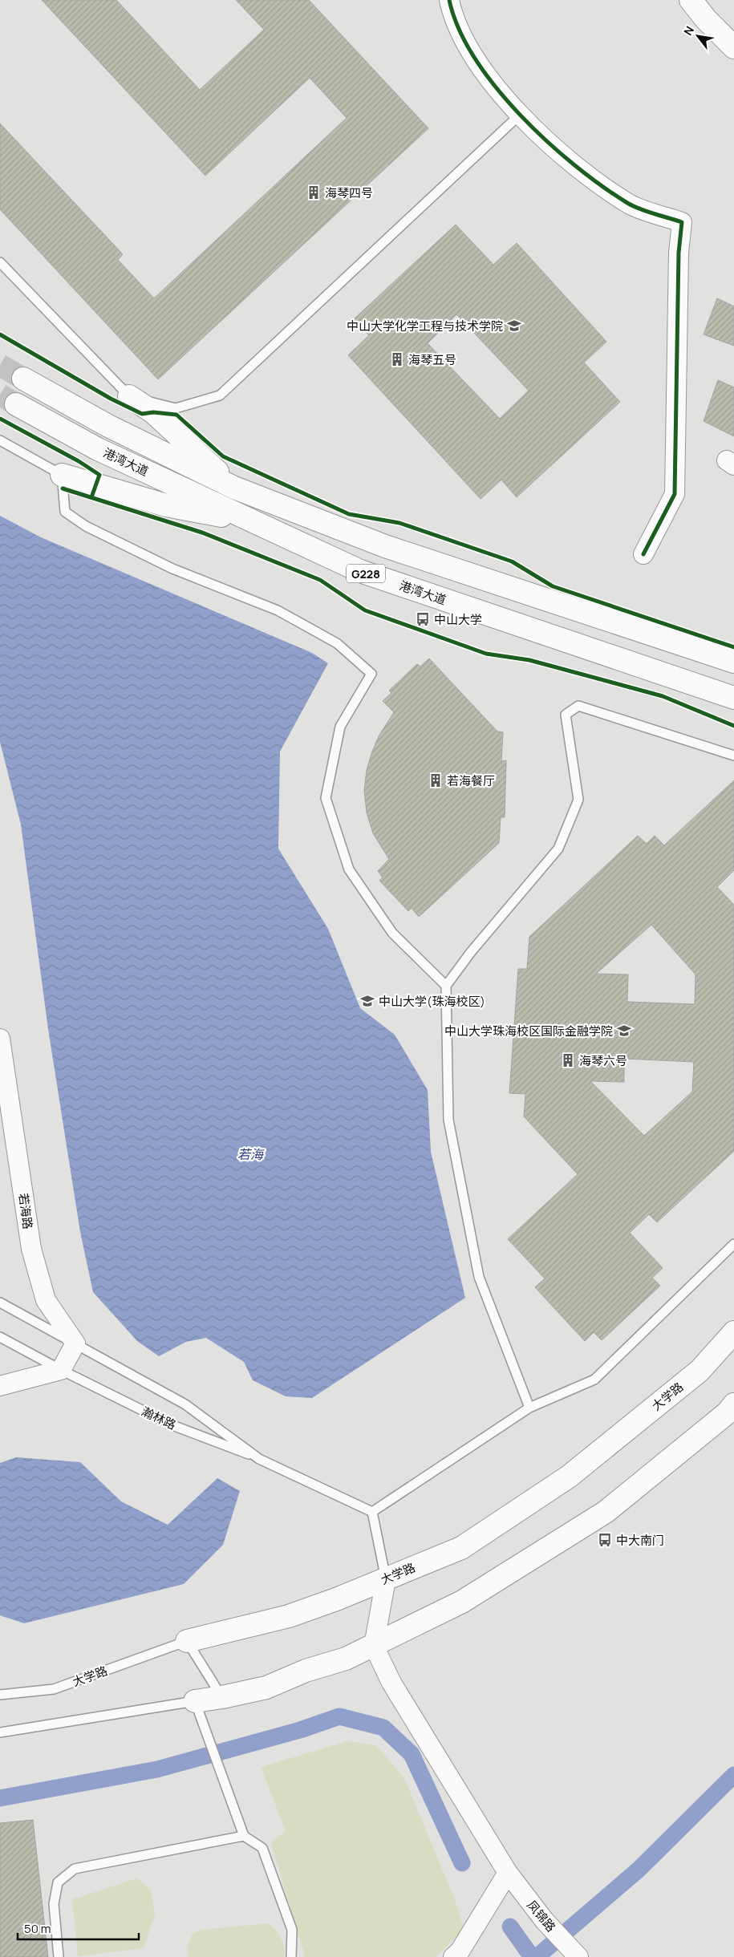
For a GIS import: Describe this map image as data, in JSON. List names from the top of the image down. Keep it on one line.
{"streets":{"main road":["港湾大道","G228","大学路"],"street":["若海路","凤锦路"],"lane":["瀚林路"]},"water":["若海"],"places":{"building":["海琴四号","海琴五号","若海餐厅","海琴六号"],"school or university":["中山大学化学工程与技术学院","中山大学(珠海校区)","中山大学珠海校区国际金融学院"],"bus stop":["中山大学","中大南门"]},"scale_bar":"50 m","north":"top left"}
